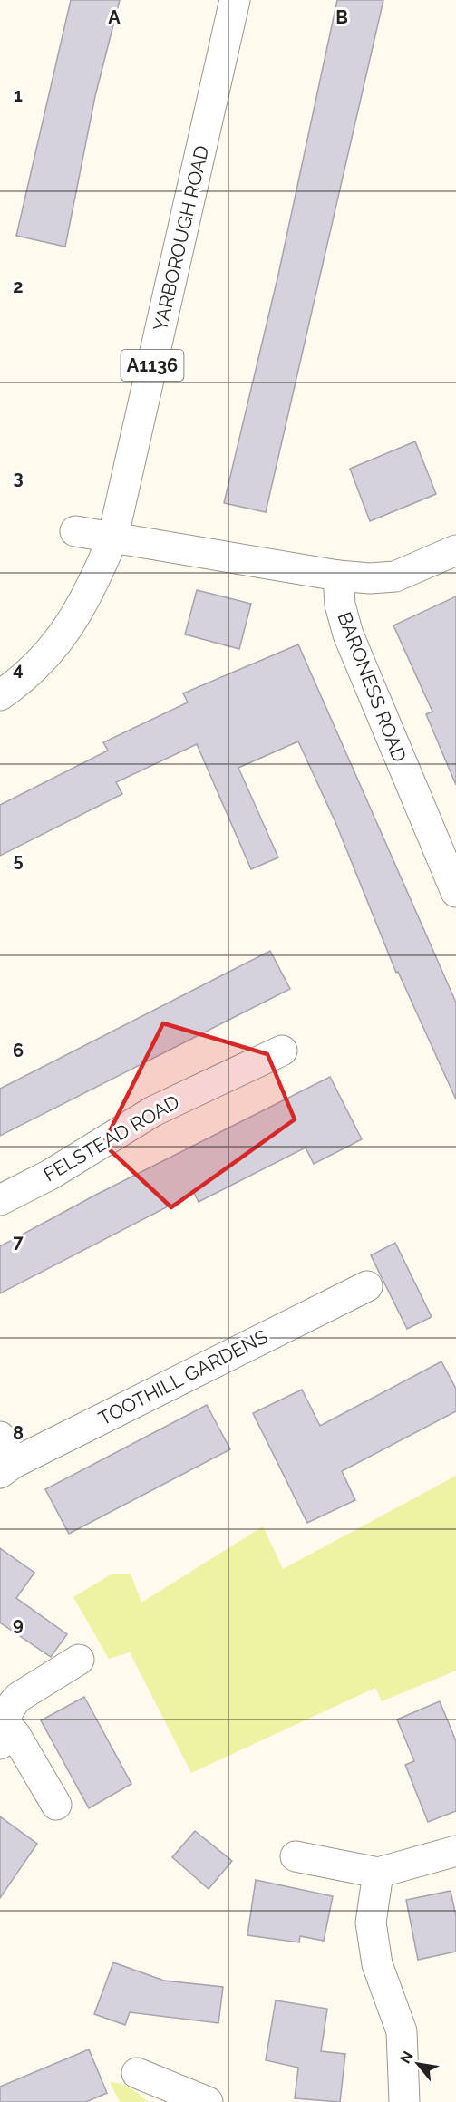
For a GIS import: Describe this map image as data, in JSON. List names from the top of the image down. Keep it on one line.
{"streets":{"street":["YARBOROUGH ROAD","A1136","BARONESS ROAD","FELSTEAD ROAD","TOOTHILL GARDENS"]},"north":"top left","grid":{"columns":["A","B"],"rows":["1","2","3","4","5","6","7","8","9"]}}
